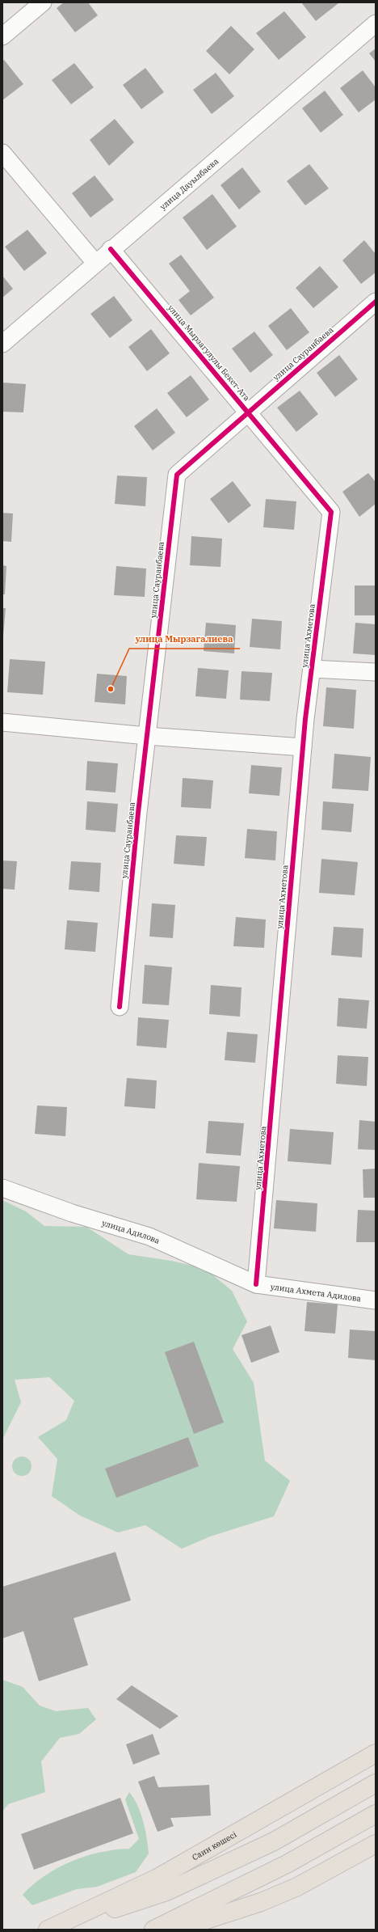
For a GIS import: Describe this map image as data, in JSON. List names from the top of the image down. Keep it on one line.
{"streets":{"main road":["Саин көшесі"],"street":["улица Дауылбаева","улица Мырзагулулы Бекет-Ата","улица Сауранбаева","улица Ахметова","улица Адилова","улица Ахмета Адилова"]},"crossings":[["улица Дауылбаева","улица Мырзагулулы Бекет-Ата"],["улица Мырзагулулы Бекет-Ата","улица Сауранбаева"],["улица Мырзагулулы Бекет-Ата","улица Ахметова"],["улица Ахметова","улица Адилова"],["улица Ахметова","улица Ахмета Адилова"],["улица Адилова","улица Ахмета Адилова"]],"places":["улица Мырзагалиева"]}
